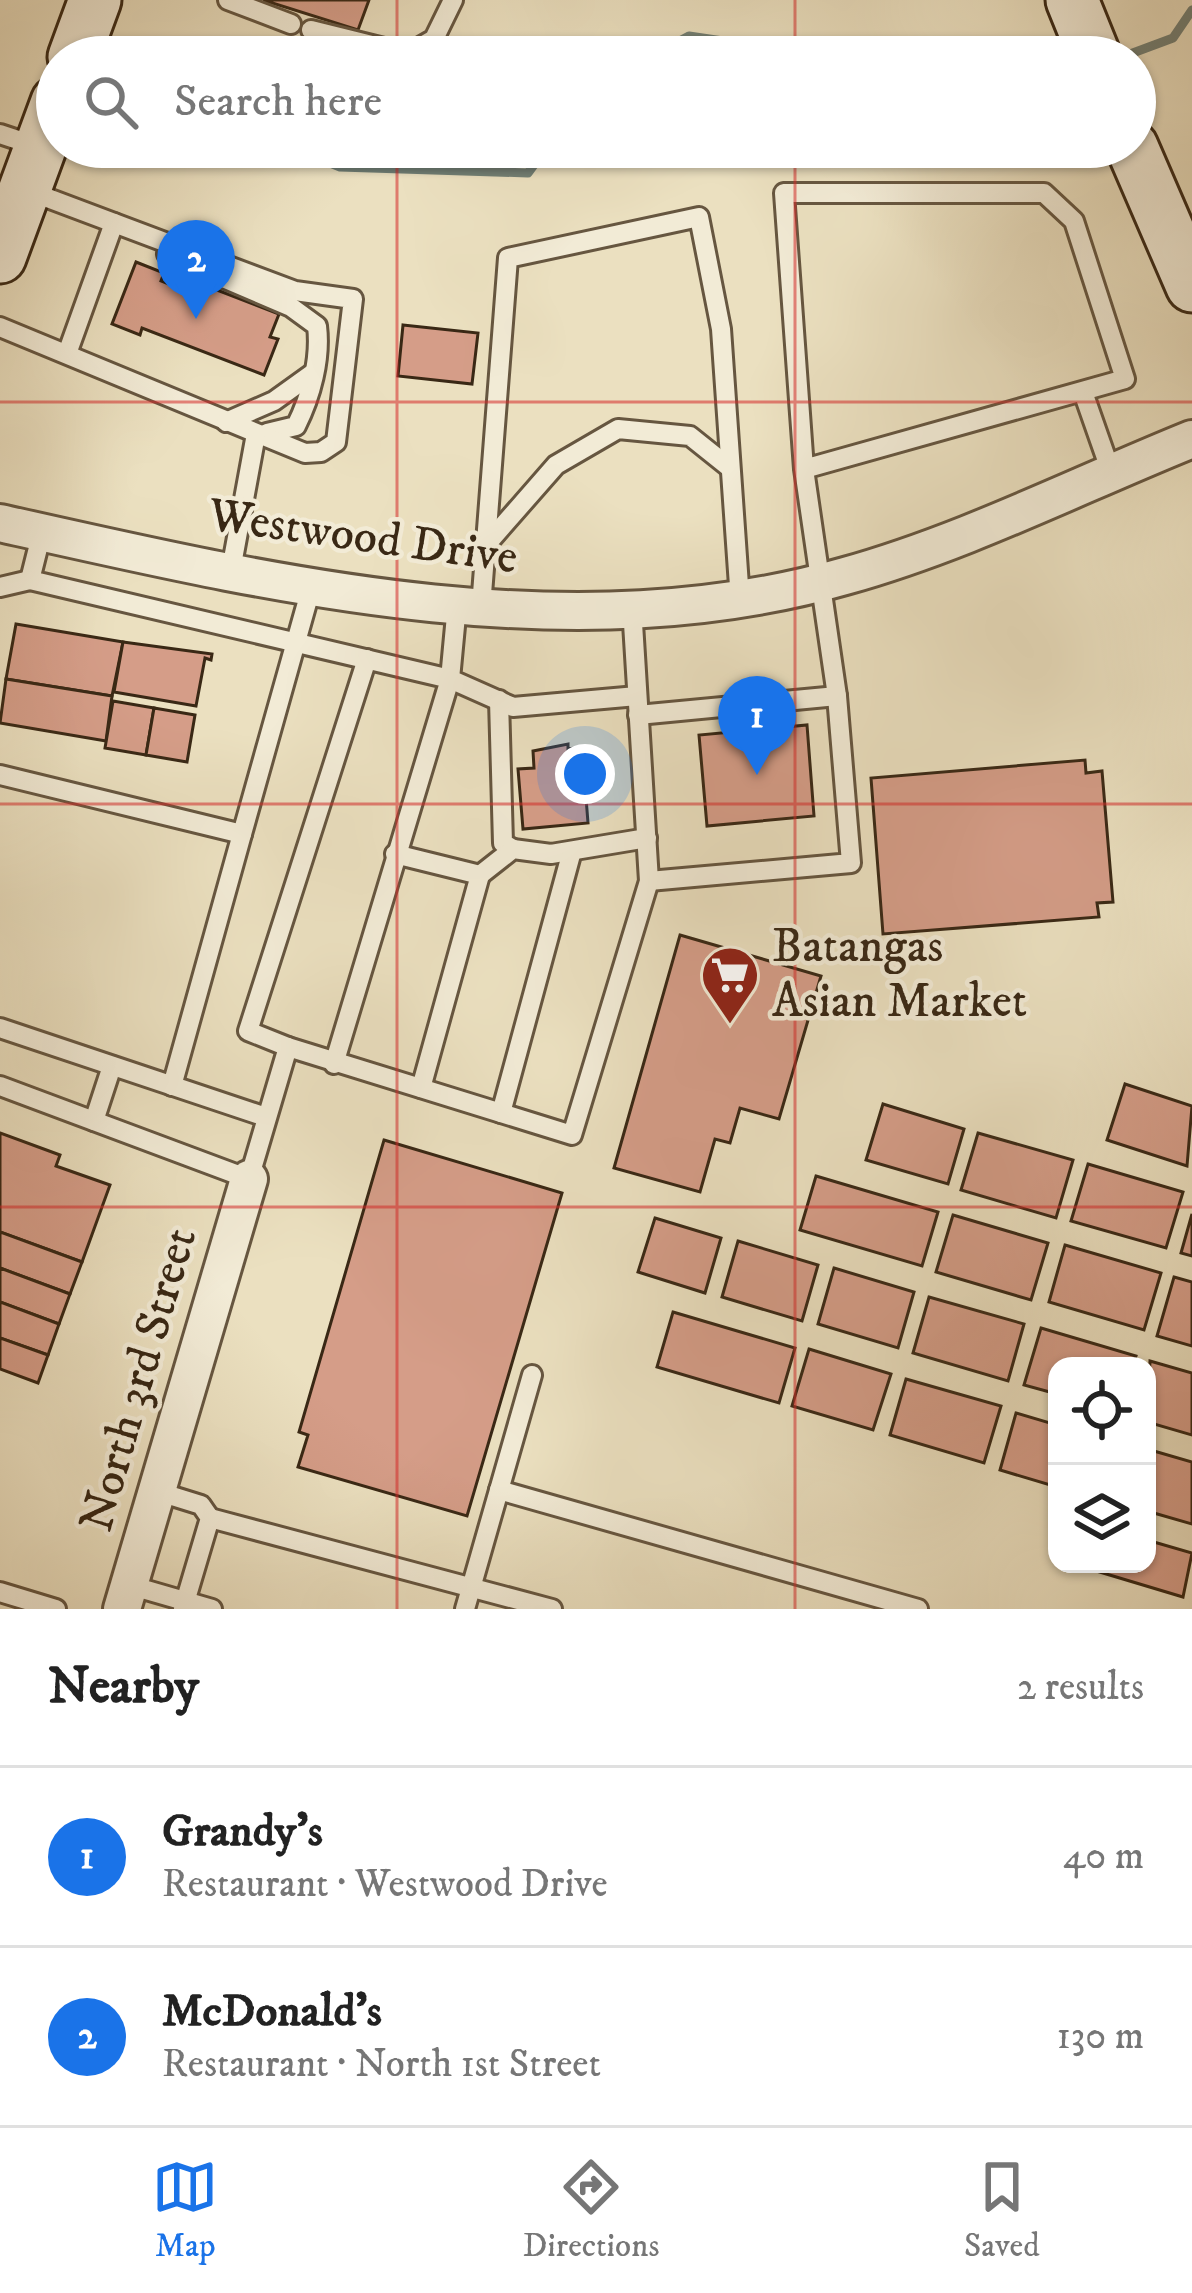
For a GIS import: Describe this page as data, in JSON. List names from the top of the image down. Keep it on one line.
{"streets":{"street":["Westwood Drive","North 3rd Street"]},"places":{"supermarket":["Batangas Asian Market"]},"page":{"search":"Search here","pins":["2","1"],"heading":["Nearby","2 results"],"list":[{"mark":"1","name":"Grandy's","note":"Restaurant · Westwood Drive","value":"40 m"},{"mark":"2","name":"McDonald's","note":"Restaurant · North 1st Street","value":"130 m"}],"nav":["Map","Directions","Saved"]}}
